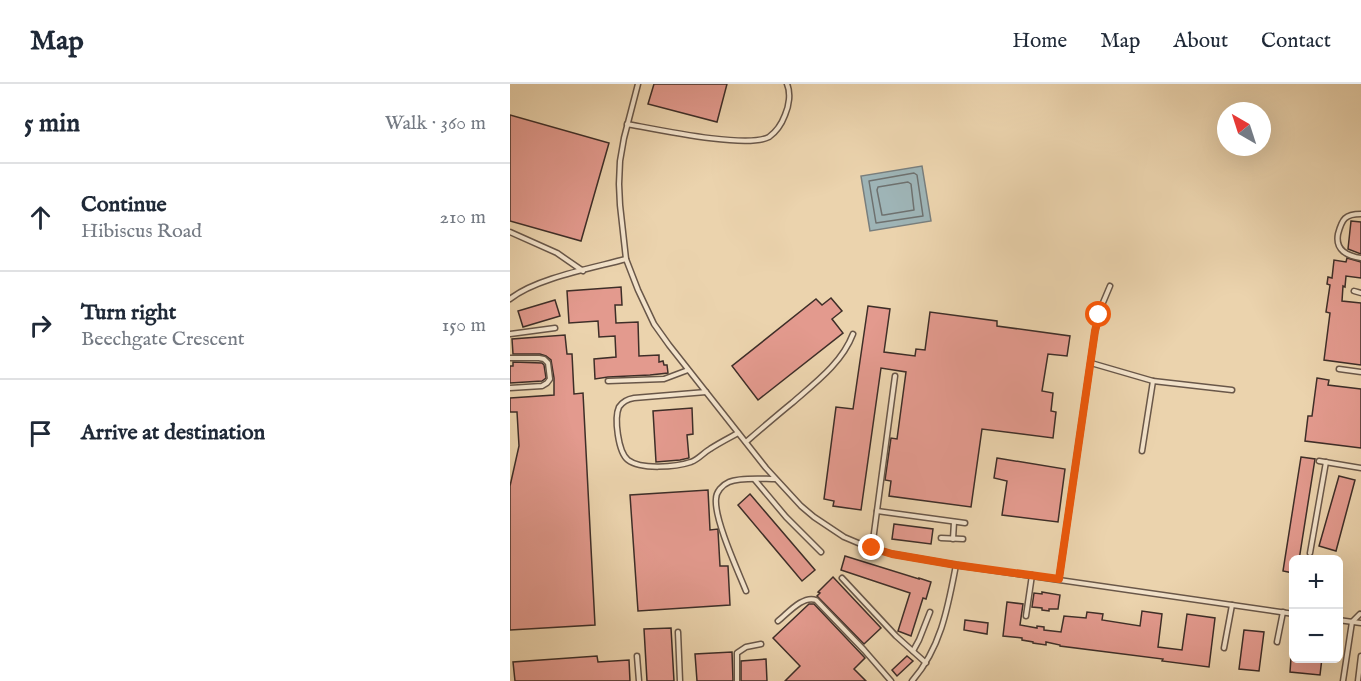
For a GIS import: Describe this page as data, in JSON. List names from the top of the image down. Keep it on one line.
{"north":"top left","page":{"header":"Map","nav":["Home","Map","About","Contact"],"heading":["5 min","Walk · 360 m"],"list":[["Continue","Hibiscus Road","210 m"],["Turn right","Beechgate Crescent","150 m"],"Arrive at destination"],"map_buttons":["+","−"]}}
